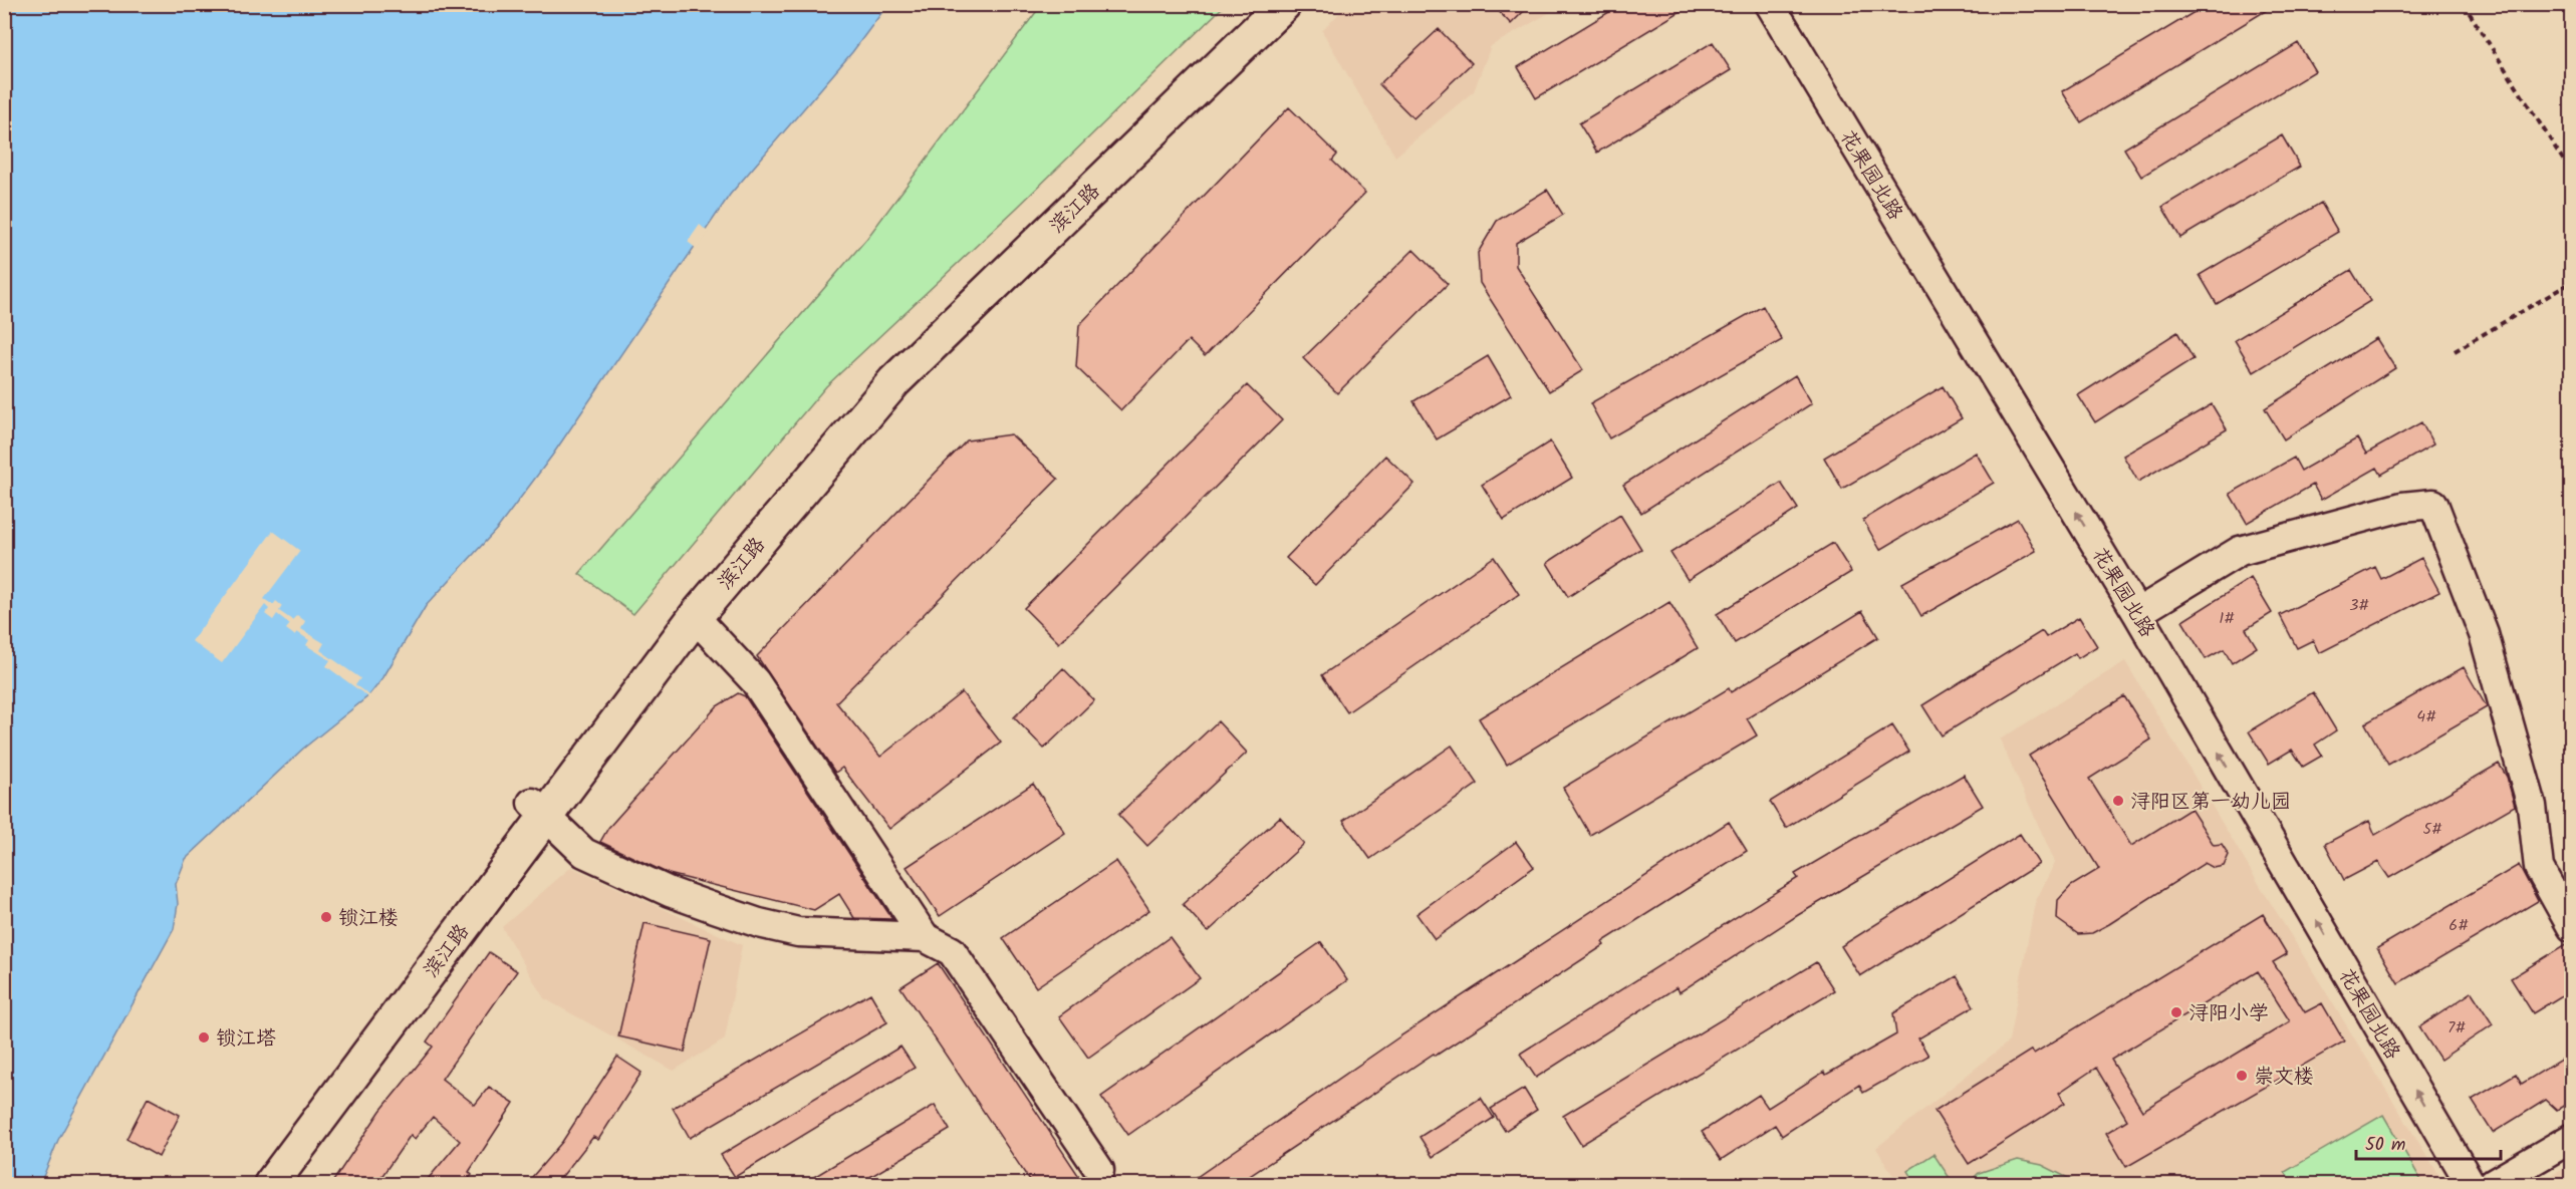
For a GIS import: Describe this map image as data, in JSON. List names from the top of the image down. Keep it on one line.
{"streets":{"main road":["滨江路"],"street":["花果园北路"]},"one_way":["花果园北路"],"places":["浔阳区第一幼儿园","锁江楼","浔阳小学","锁江塔","崇文楼"],"house_numbers":["3#","1#","4#","5#","6#","7#"],"scale_bar":"50 m"}
